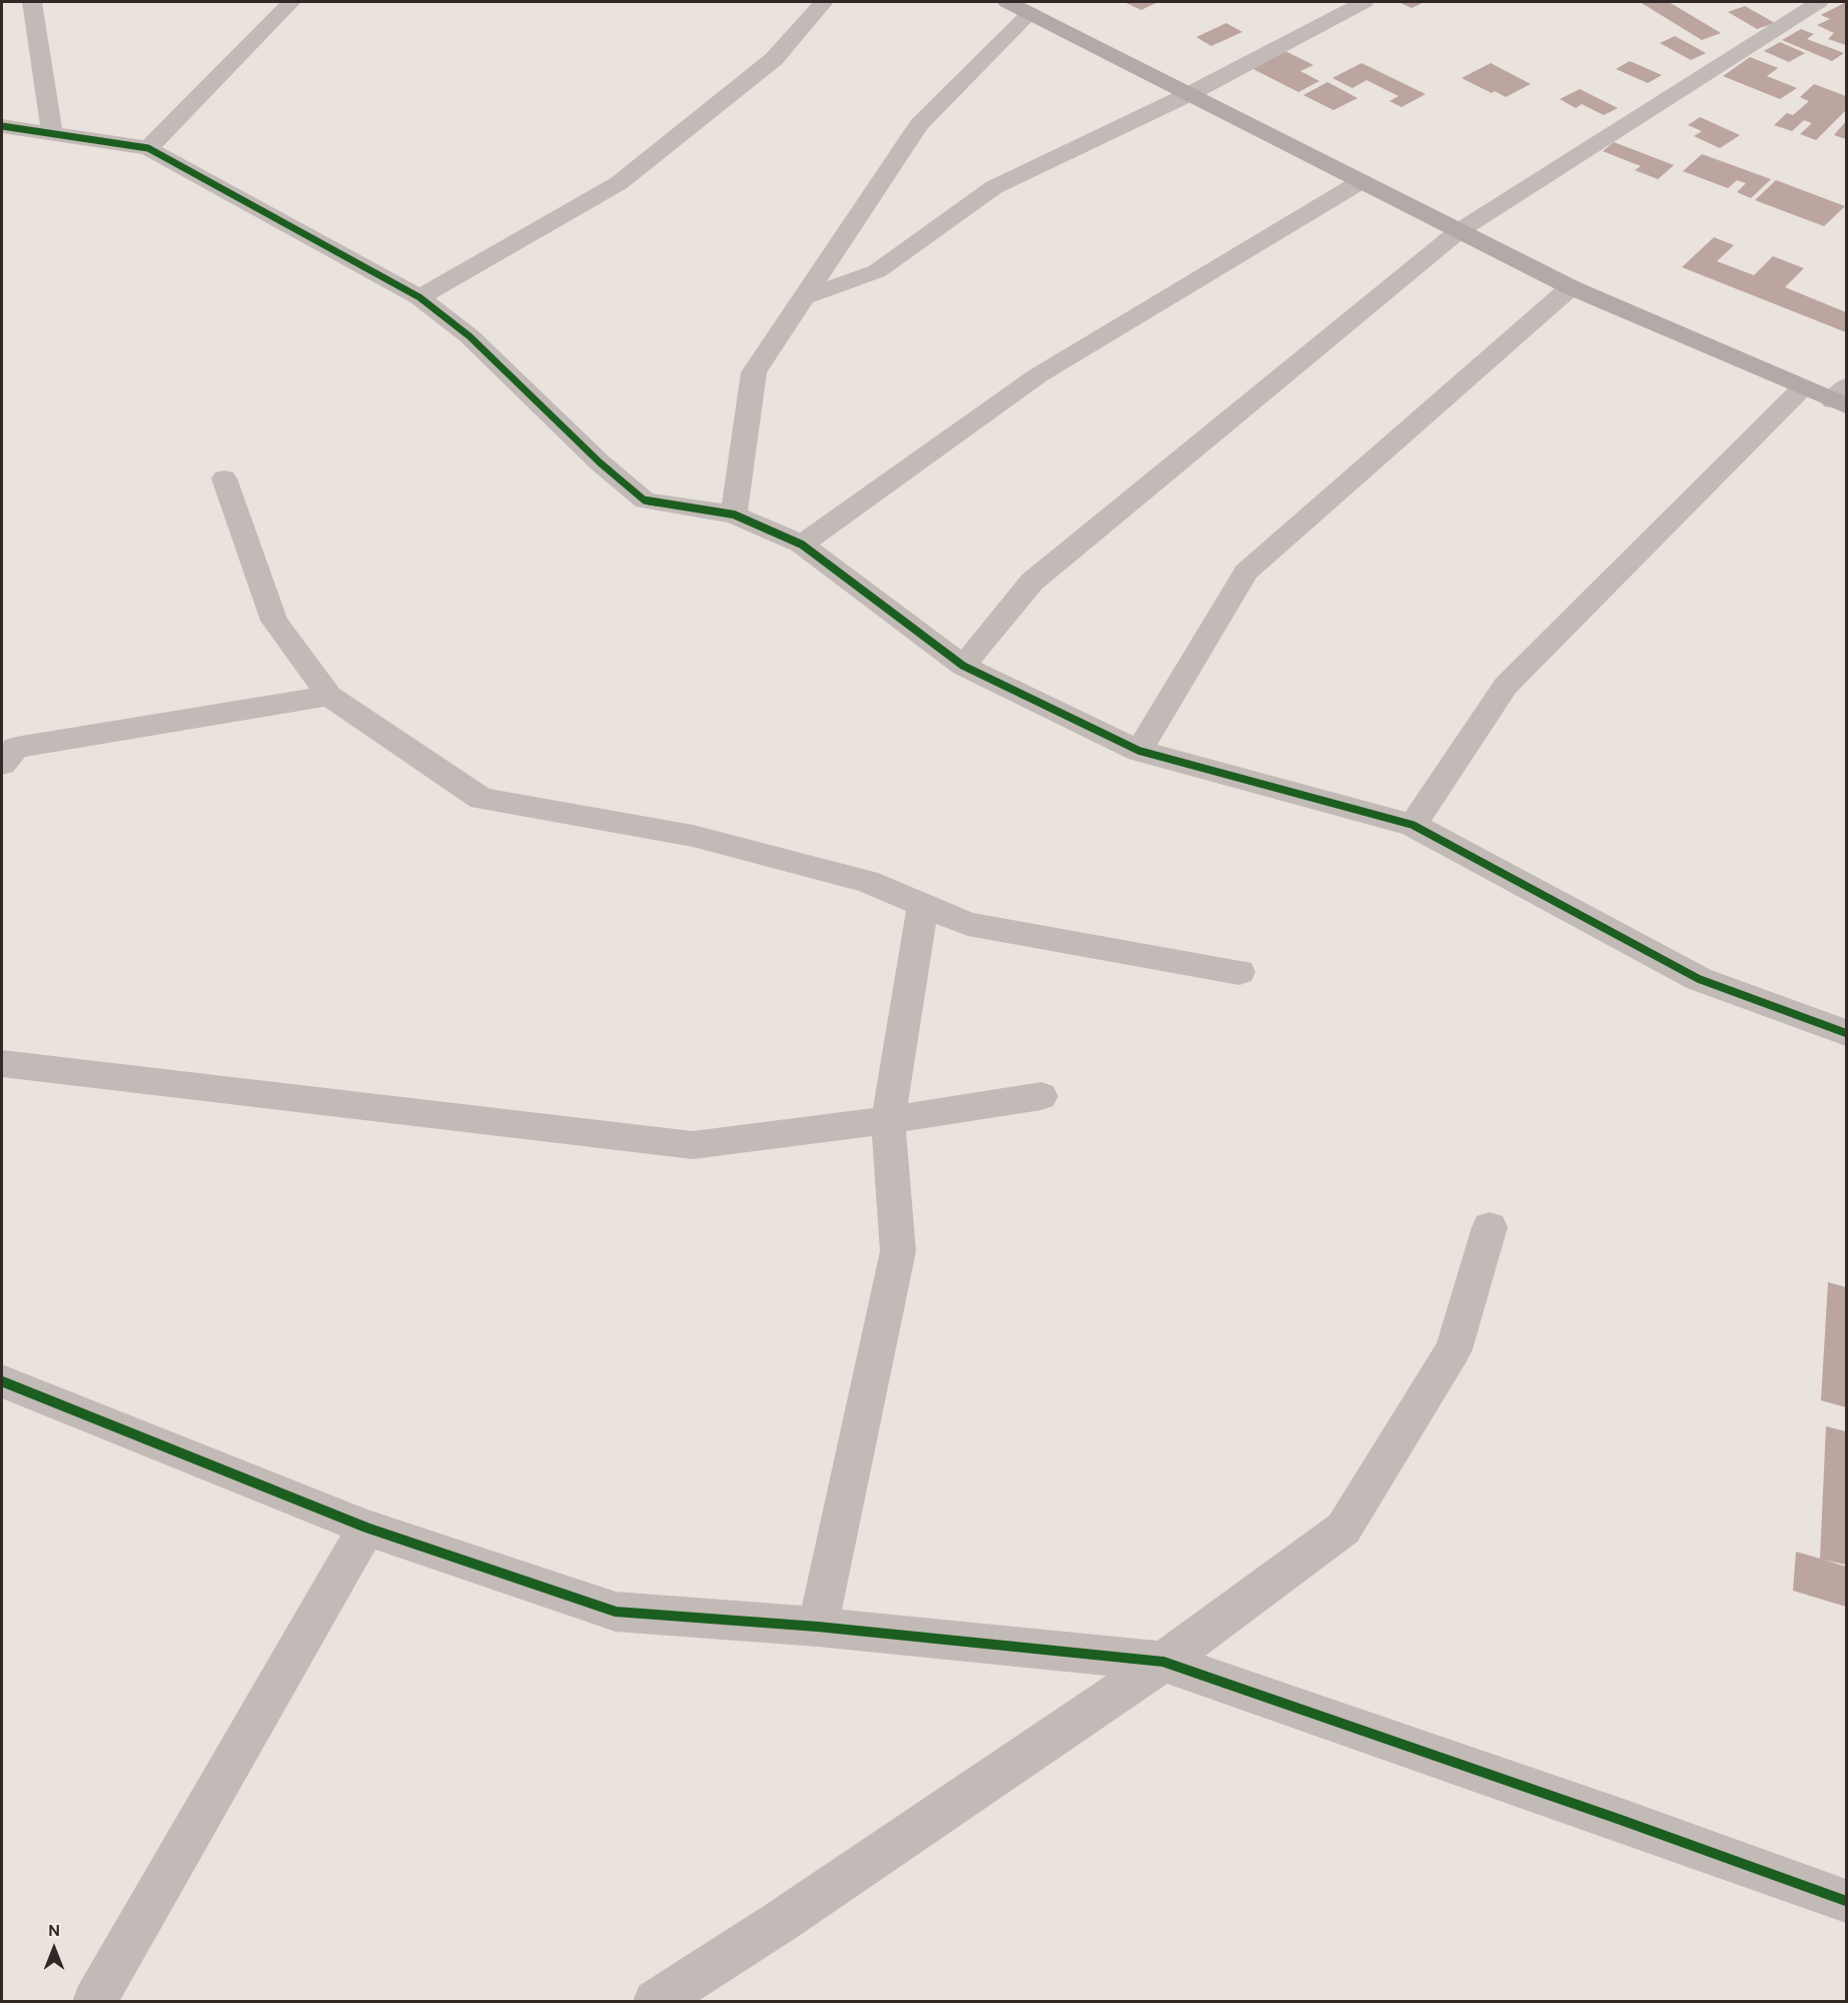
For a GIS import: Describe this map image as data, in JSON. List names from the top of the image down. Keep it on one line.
{"north":"top"}
